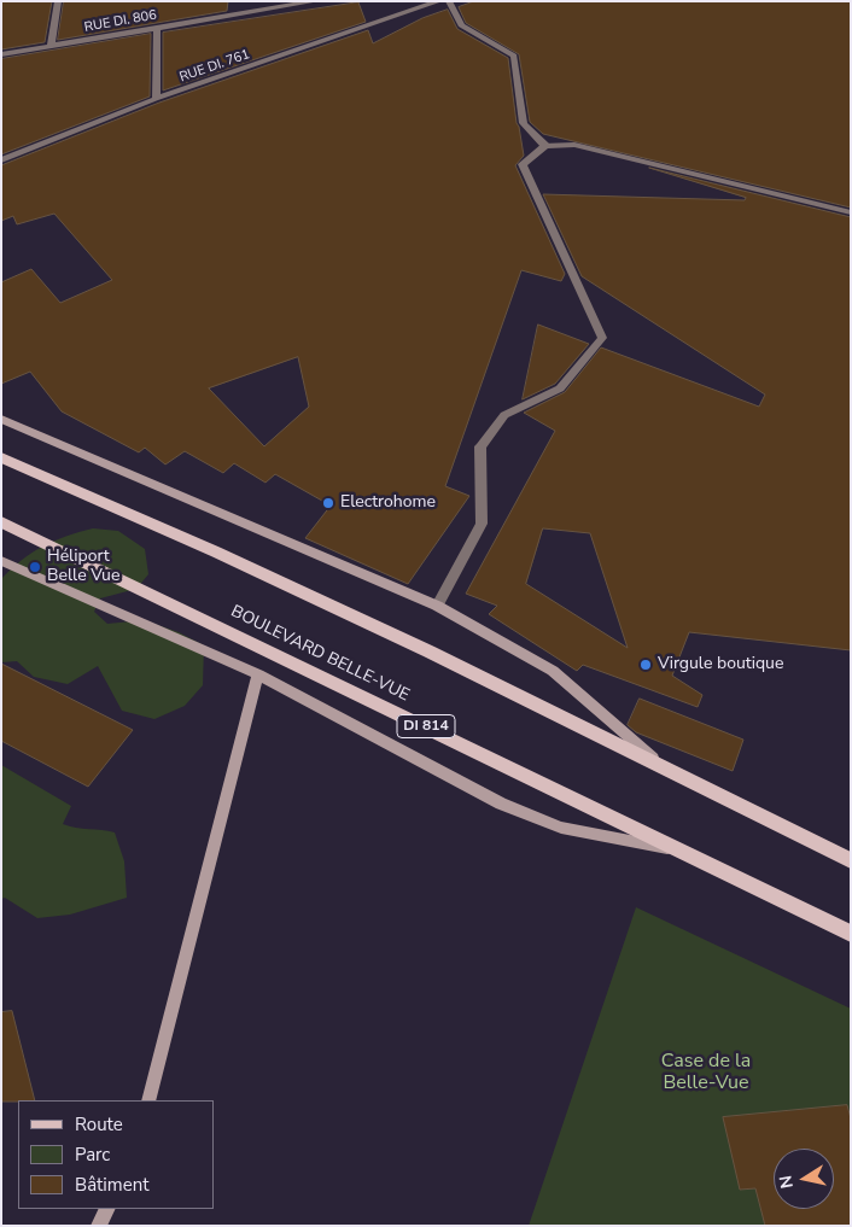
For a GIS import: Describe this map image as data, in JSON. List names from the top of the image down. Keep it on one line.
{"streets":{"main road":["BOULEVARD BELLE-VUE","DI 814"],"street":["RUE DI. 806","RUE DI. 761"]},"parks":["Case de la Belle-Vue"],"places":["Electrohome","Héliport Belle Vue","Virgule boutique"],"legend":["Route","Parc","Bâtiment"],"north":"left"}
